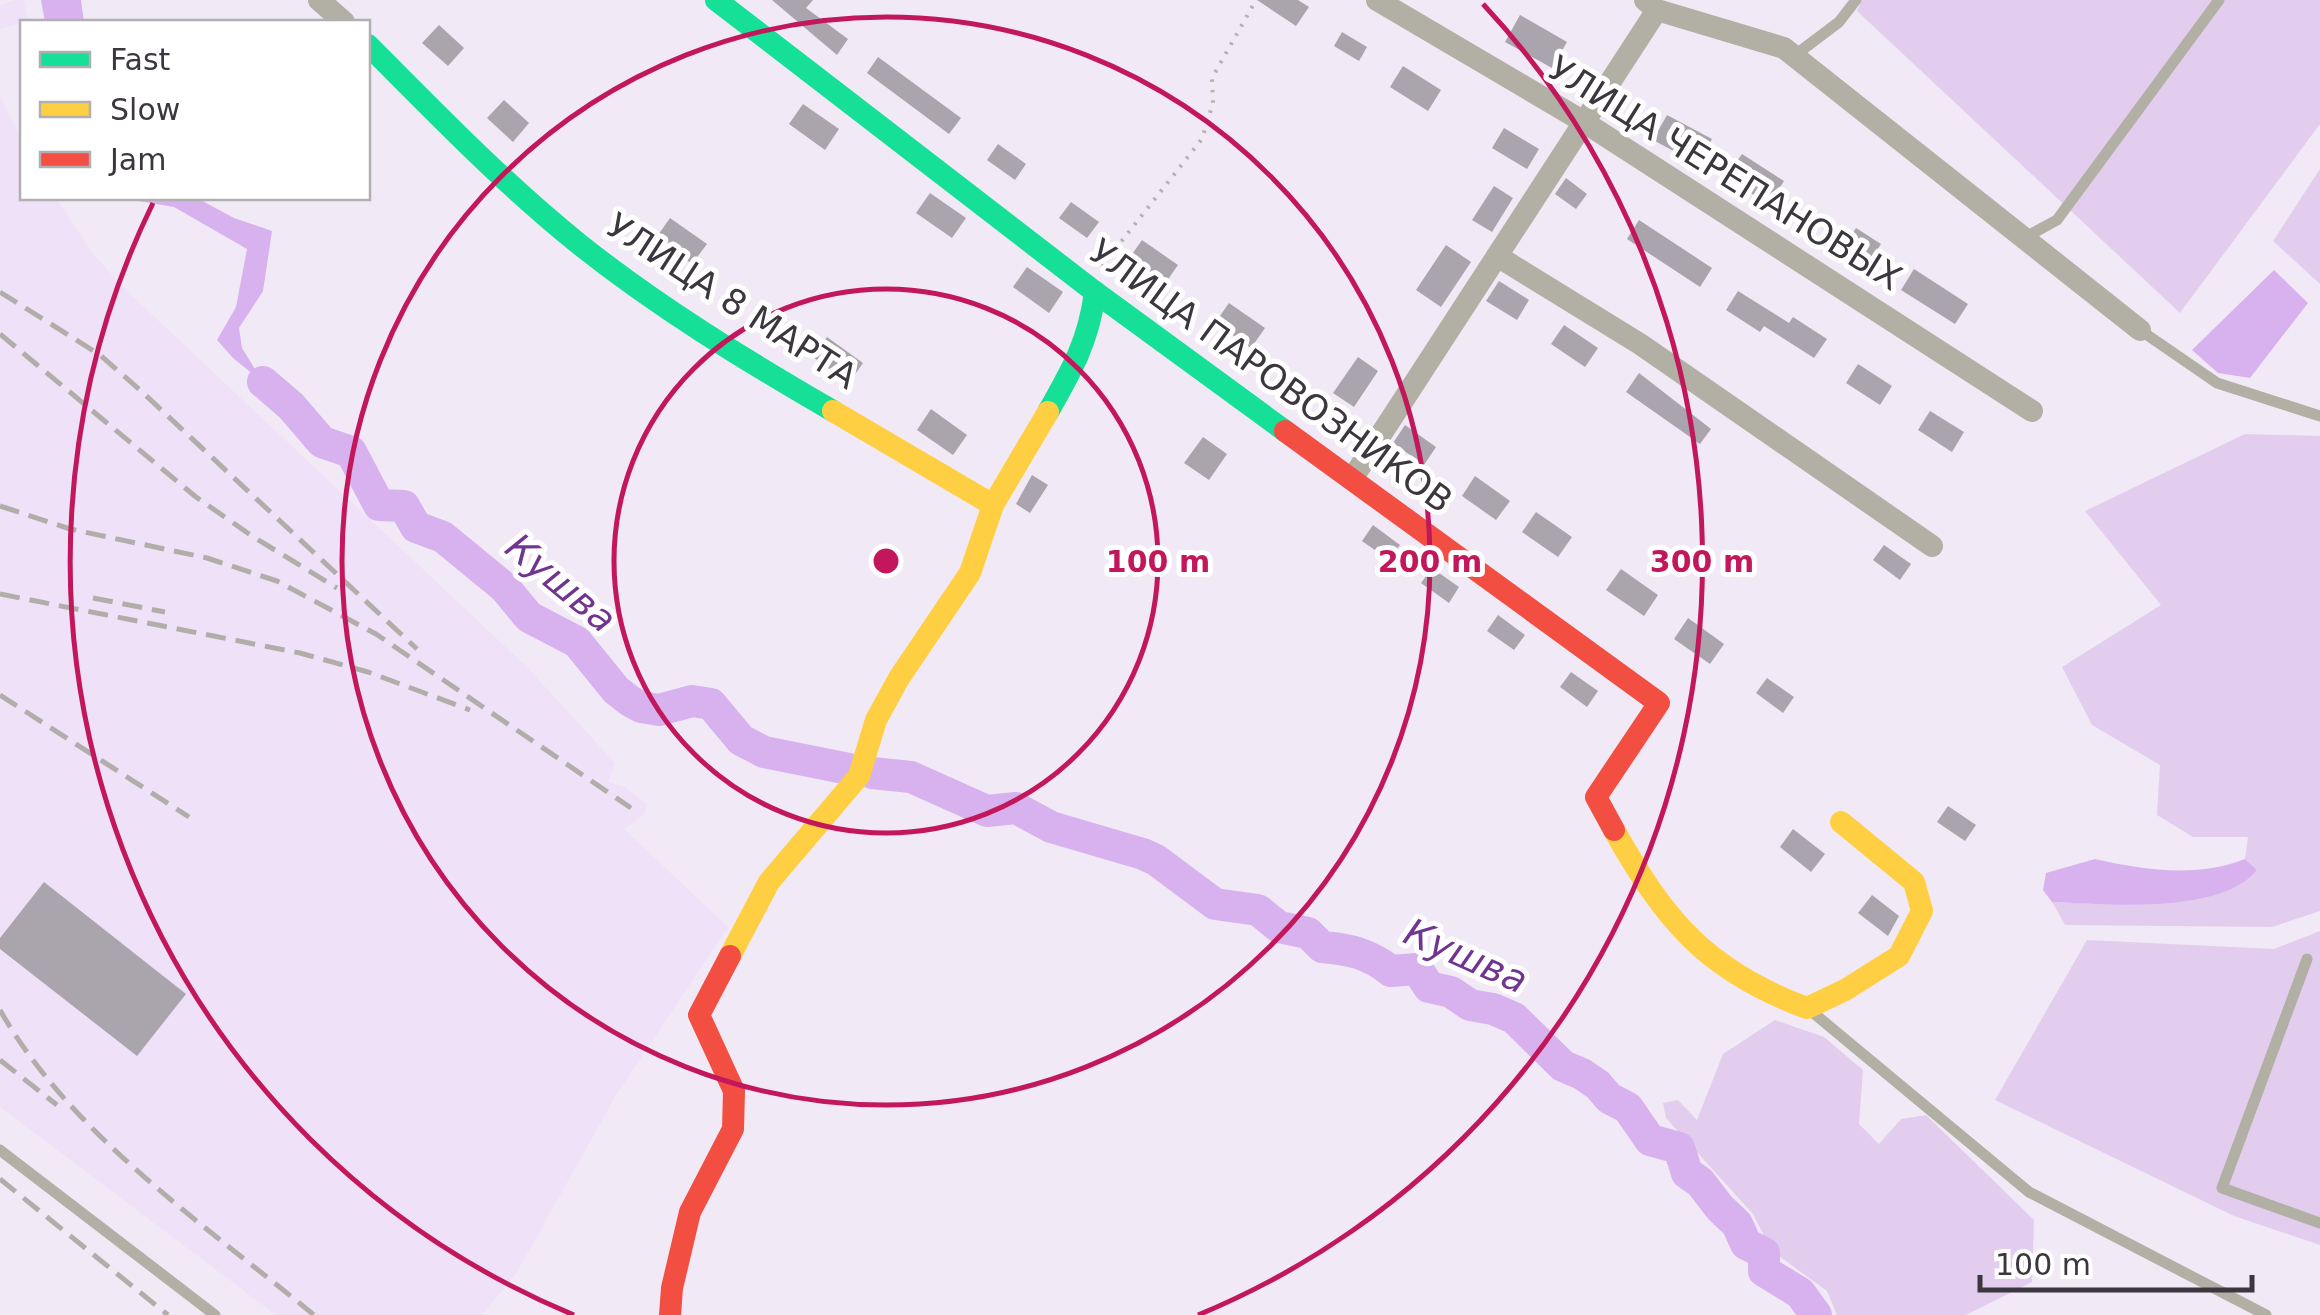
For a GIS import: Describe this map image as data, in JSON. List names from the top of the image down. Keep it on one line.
{"streets":{"street":["УЛИЦА ЧЕРЕПАНОВЫХ","УЛИЦА 8 МАРТА","УЛИЦА ПАРОВОЗНИКОВ"]},"water":["Кушва"],"legend":["Fast","Slow","Jam"],"scale_bar":"100 m","rings":["100 m","200 m","300 m"]}
